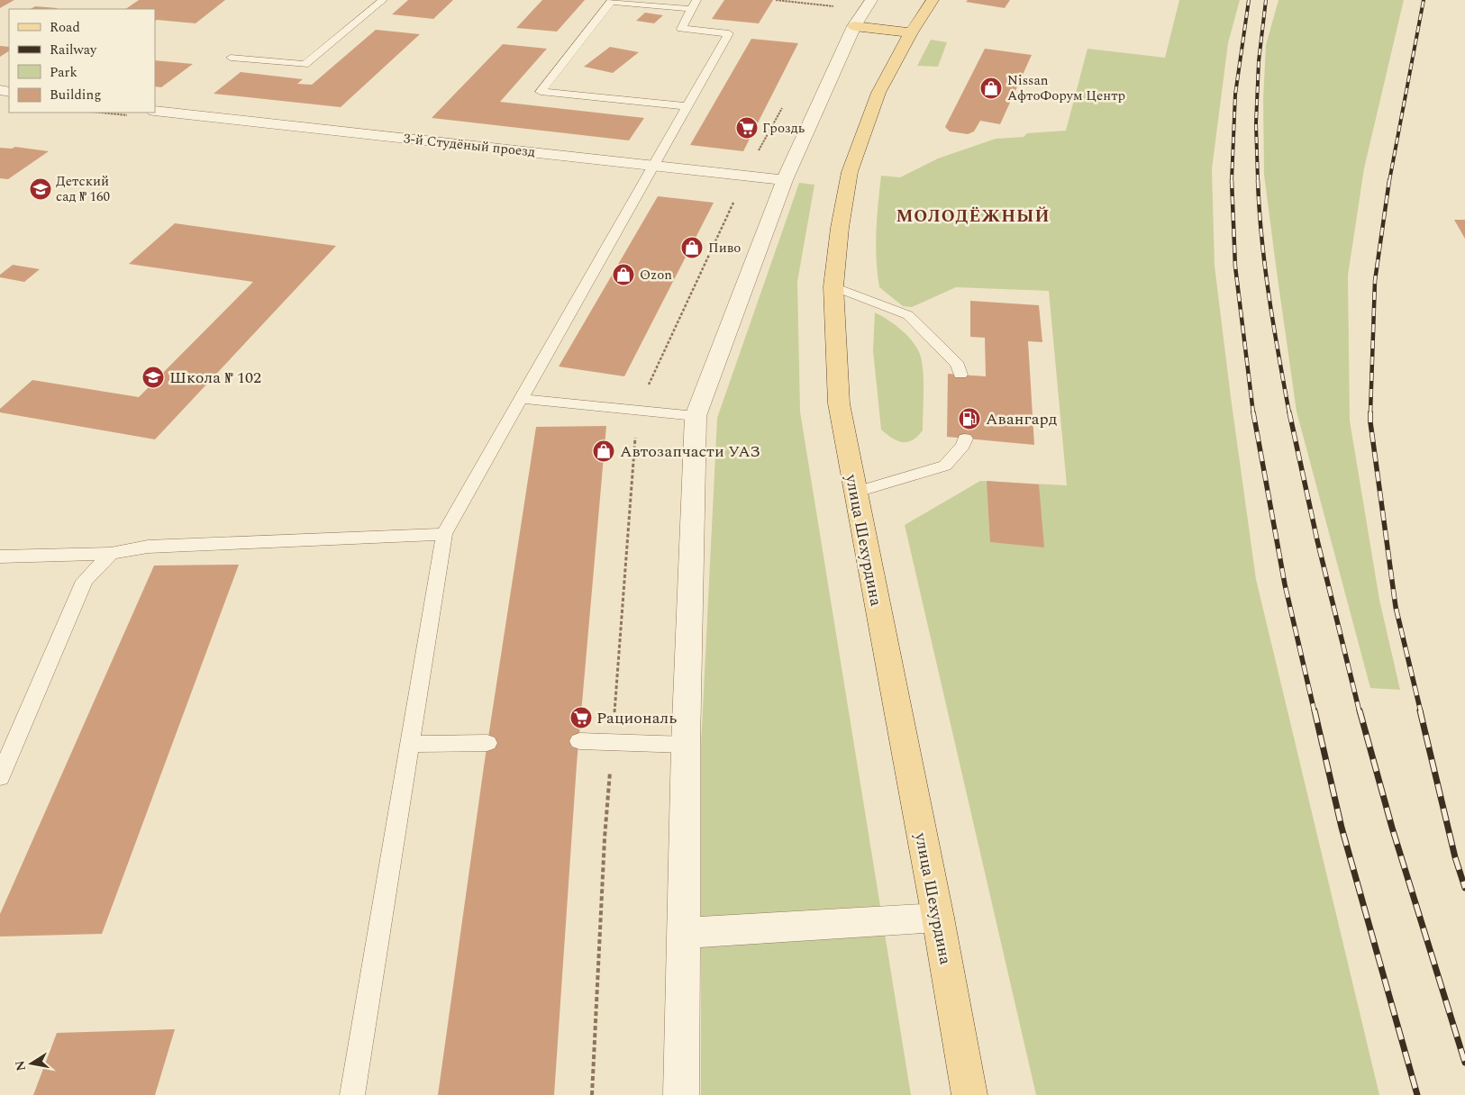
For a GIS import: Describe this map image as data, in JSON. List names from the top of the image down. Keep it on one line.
{"streets":{"main road":["улица Шехурдина"],"street":["3-й Студёный проезд"]},"districts":["МОЛОДЁЖНЫЙ"],"places":{"shop":["Nissan АфтоФорум Центр","Пиво","Ozon","Автозапчасти УАЗ"],"supermarket":["Гроздь","Рациональ"],"school or university":["Детский сад № 160","Школа № 102"],"fuel station":["Авангард"]},"legend":["Road","Railway","Park","Building"],"north":"left"}
